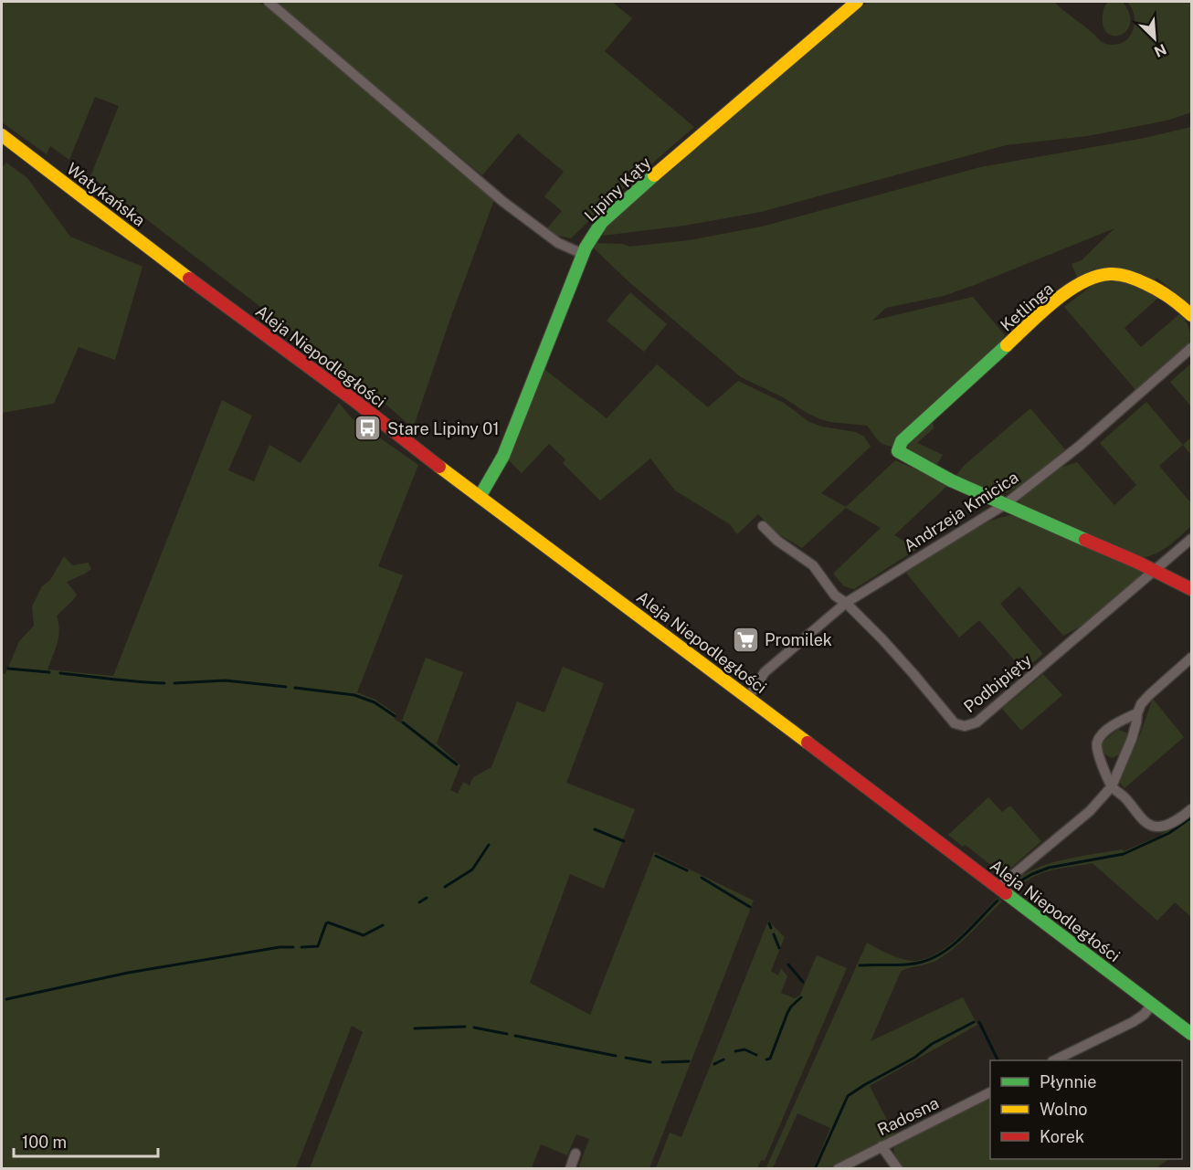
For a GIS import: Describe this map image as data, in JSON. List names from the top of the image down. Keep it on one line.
{"streets":{"street":["Lipiny Kąty","Watykańska","Ketlinga","Aleja Niepodległości","Andrzeja Kmicica","Podbipięty","Radosna"]},"crossings":[["Lipiny Kąty","Aleja Niepodległości"],["Watykańska","Aleja Niepodległości"],["Ketlinga","Andrzeja Kmicica"],["Aleja Niepodległości","Andrzeja Kmicica"],["Andrzeja Kmicica","Podbipięty"]],"places":{"bus stop":["Stare Lipiny 01"],"supermarket":["Promilek"]},"legend":["Płynnie","Wolno","Korek"],"scale_bar":"100 m","north":"bottom right"}
